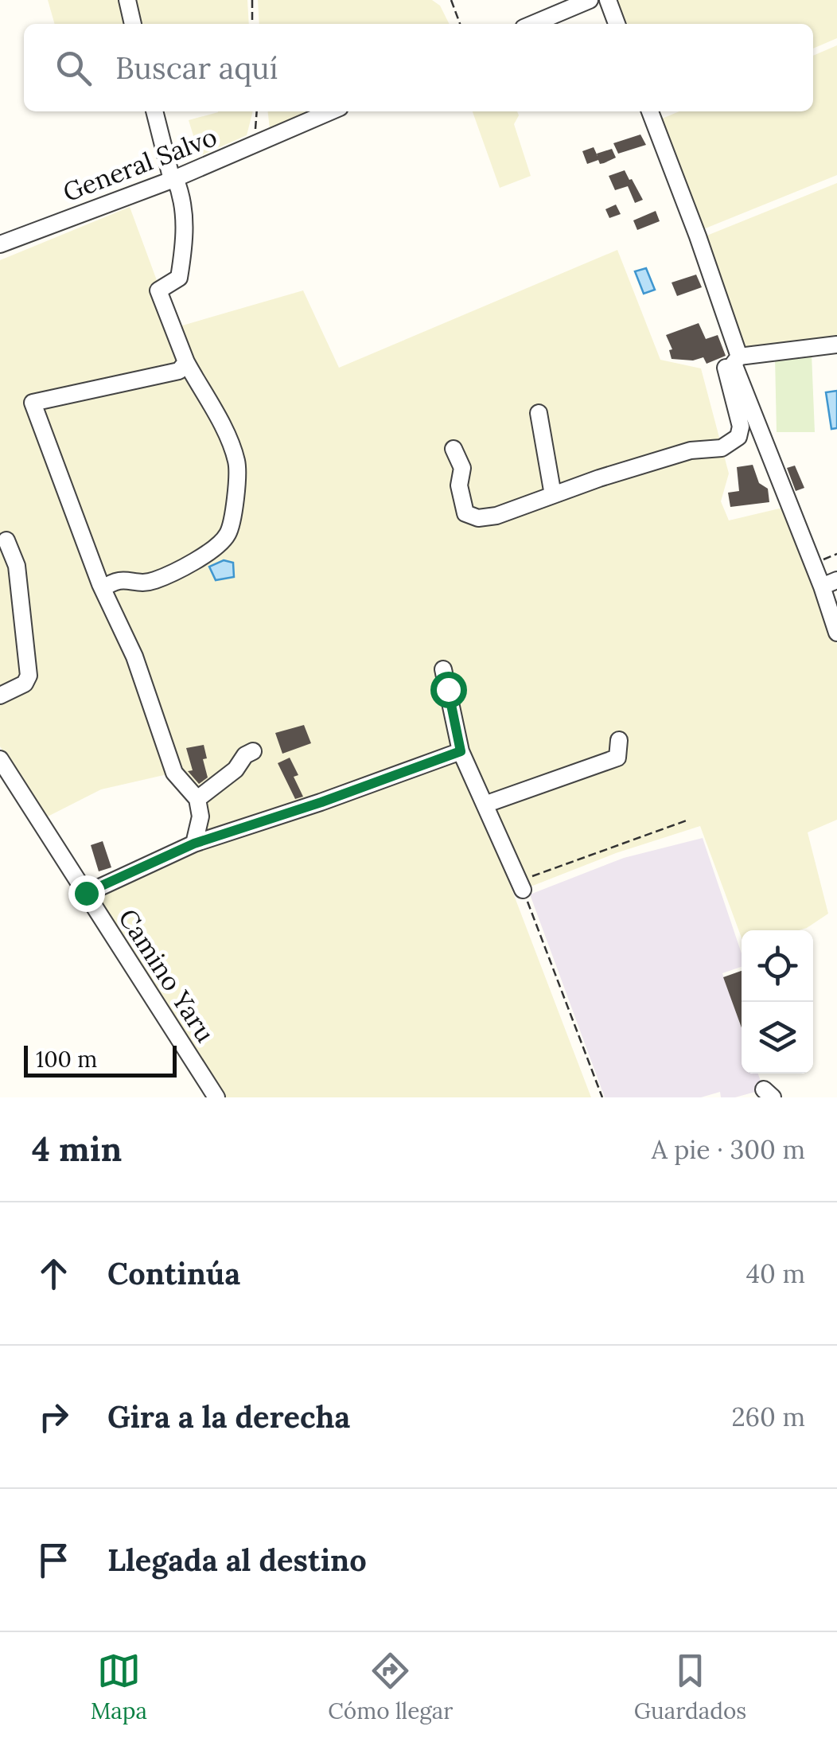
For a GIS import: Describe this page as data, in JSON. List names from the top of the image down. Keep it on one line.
{"streets":{"street":["General Salvo","Camino Yaru"]},"scale_bar":"100 m","page":{"search":"Buscar aquí","scale":"100 m","heading":["4 min","A pie · 300 m"],"list":[["Continúa","40 m"],["Gira a la derecha","260 m"],"Llegada al destino"],"nav":["Mapa","Cómo llegar","Guardados"]}}
